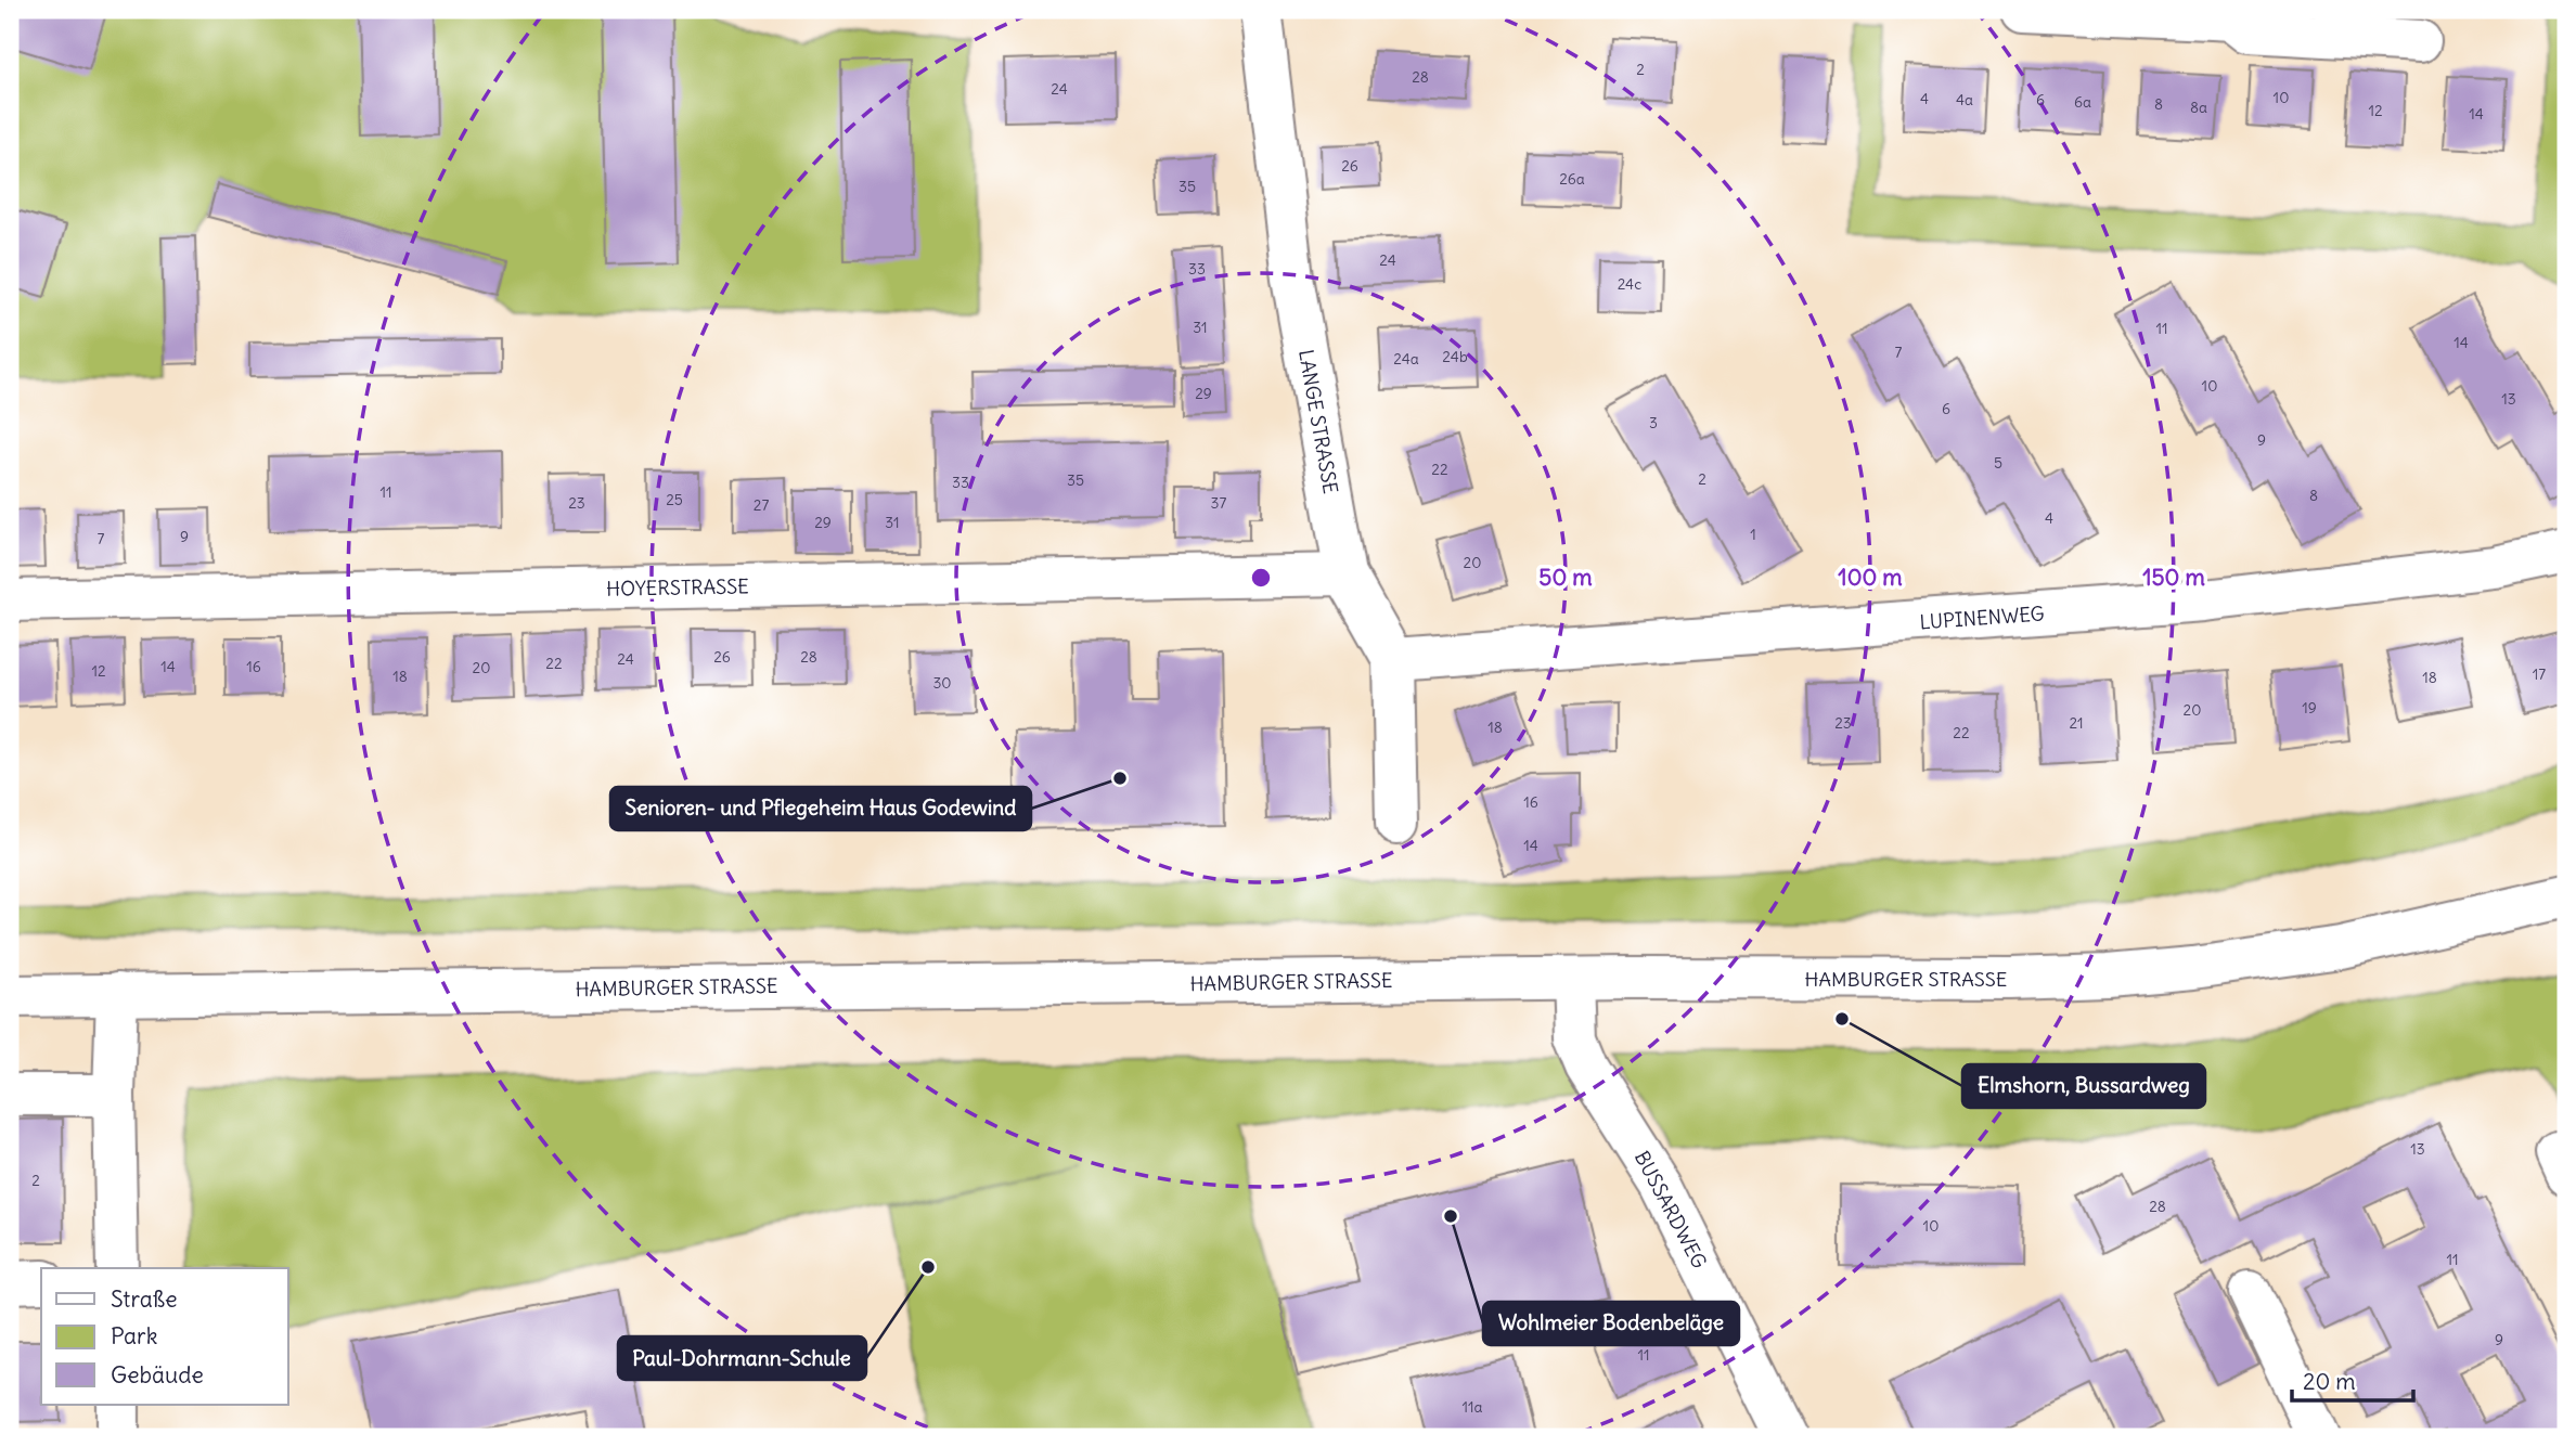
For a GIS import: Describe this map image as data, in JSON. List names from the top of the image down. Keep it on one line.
{"streets":{"street":["LANGE STRASSE","HOYERSTRASSE","LUPINENWEG","HAMBURGER STRASSE","BUSSARDWEG"]},"crossings":[["LANGE STRASSE","HOYERSTRASSE"],["LANGE STRASSE","LUPINENWEG"],["HAMBURGER STRASSE","BUSSARDWEG"]],"places":["Senioren- und Pflegeheim Haus Godewind","Elmshorn, Bussardweg","Wohlmeier Bodenbeläge","Paul-Dohrmann-Schule"],"house_numbers":["2","28","24","10","4","4a","6","6a","8","8a","12","14","26","26a","35","24","33","24c","31","11","14","7","24b","24a","10","29","13","6","3","9","5","22","2","35","33","11","8","25","23","37","27","4","29","31","1","9","7","20","26","28","24","22","14","16","20","12","17","18","18","30","19","20","23","21","18","22","16","14","13","2","28","10","11","9","11","11a"],"legend":["Straße","Park","Gebäude"],"scale_bar":"20 m","rings":["50 m","100 m","150 m"]}
